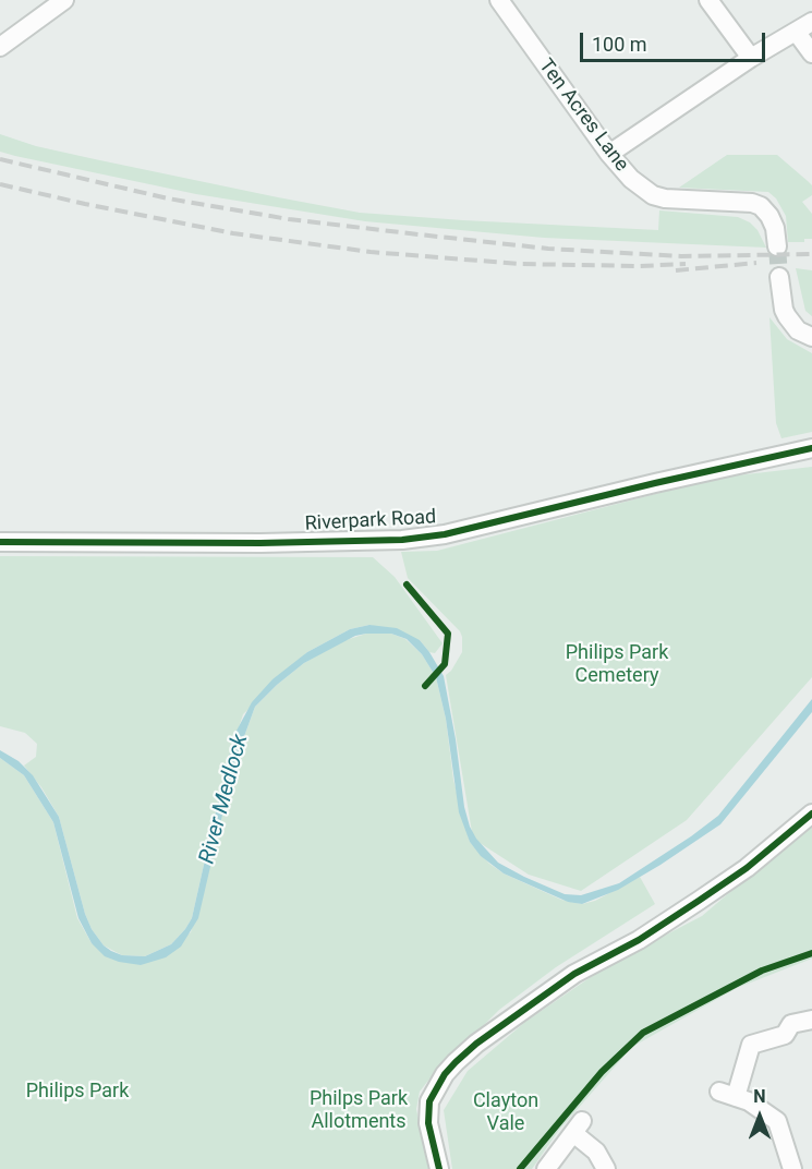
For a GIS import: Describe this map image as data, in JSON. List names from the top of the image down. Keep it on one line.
{"streets":{"street":["Ten Acres Lane","Riverpark Road"]},"water":["River Medlock"],"parks":["Philips Park Cemetery","Philips Park","Philps Park Allotments","Clayton Vale"],"scale_bar":"100 m","north":"top"}
